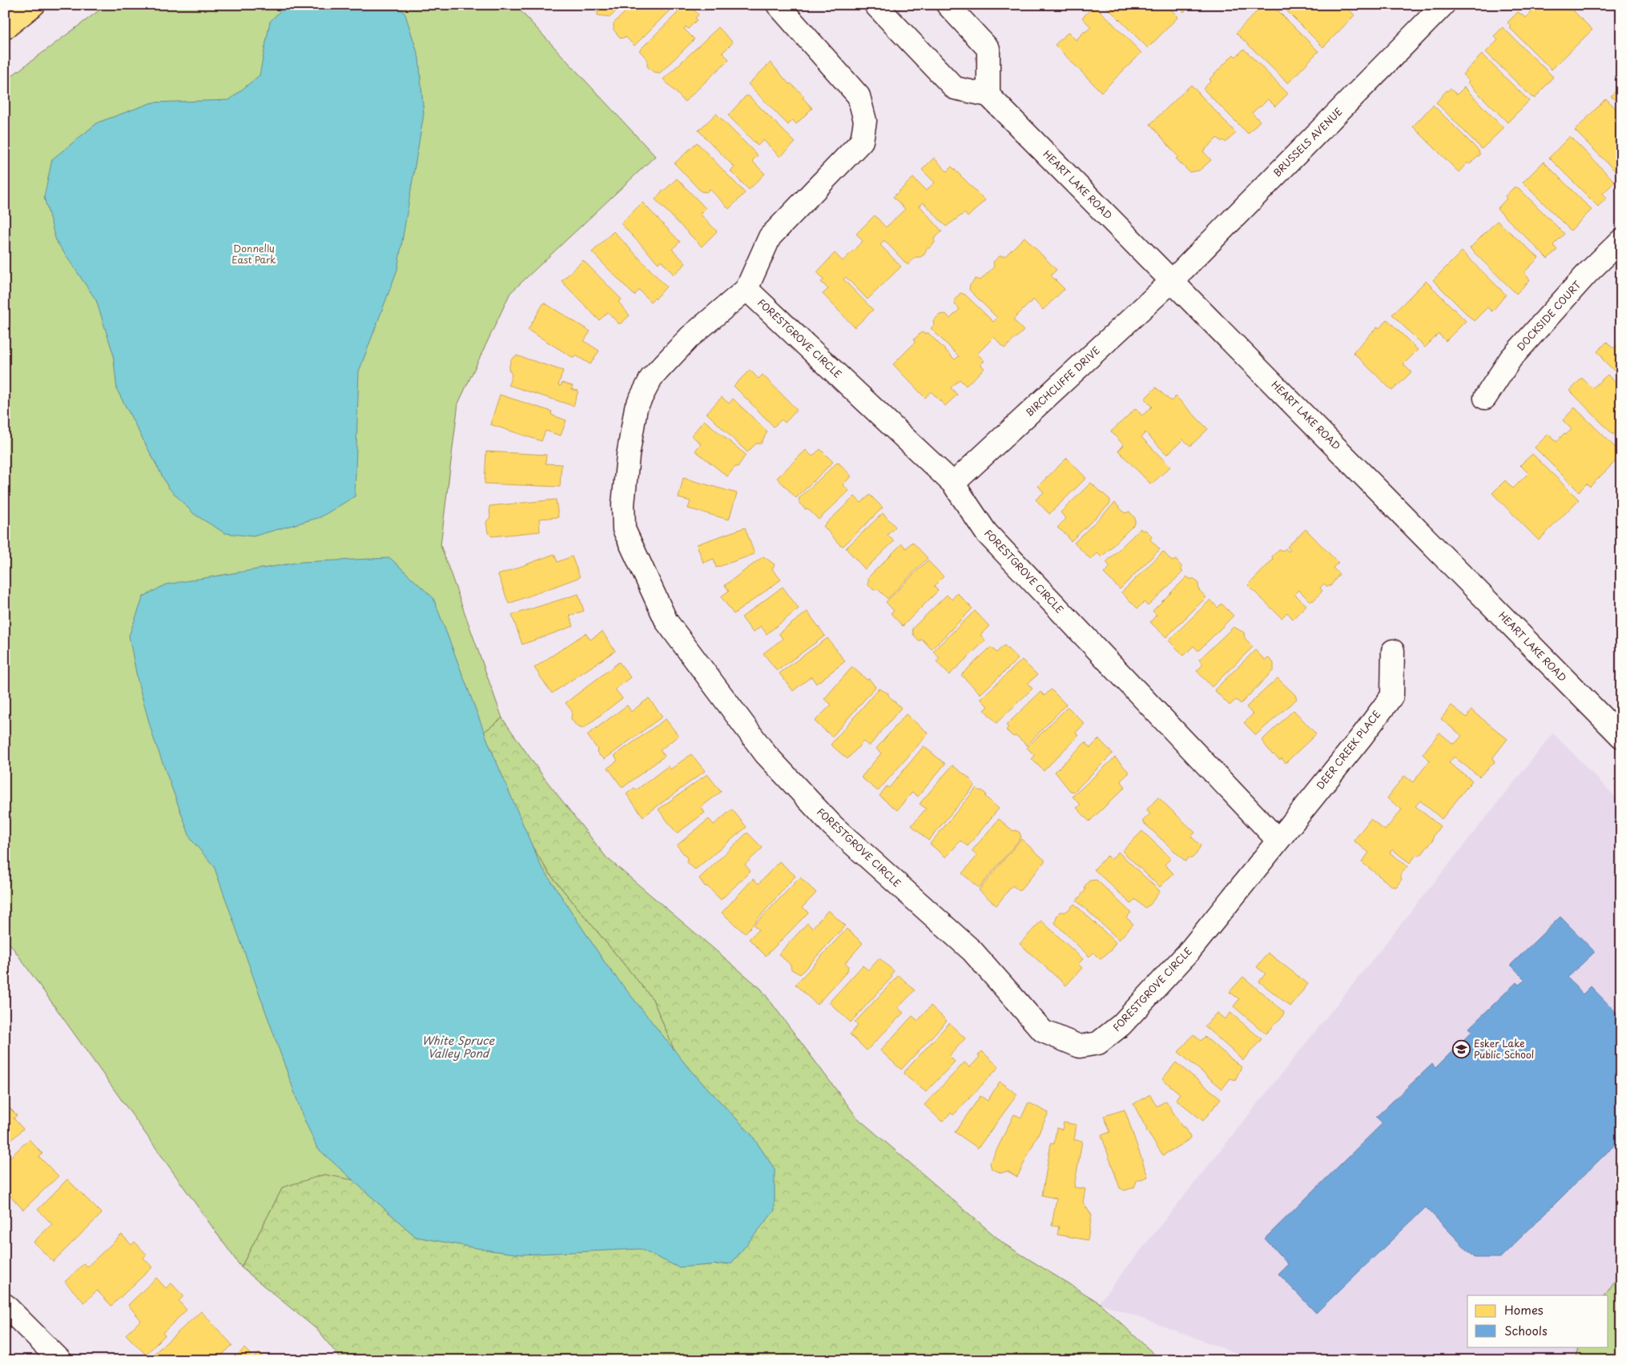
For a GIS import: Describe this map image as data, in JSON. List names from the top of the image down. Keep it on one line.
{"streets":{"street":["BRUSSELS AVENUE","HEART LAKE ROAD","DOCKSIDE COURT","FORESTGROVE CIRCLE","BIRCHCLIFFE DRIVE","DEER CREEK PLACE"]},"crossings":[["BRUSSELS AVENUE","HEART LAKE ROAD"],["BRUSSELS AVENUE","BIRCHCLIFFE DRIVE"],["HEART LAKE ROAD","BIRCHCLIFFE DRIVE"],["FORESTGROVE CIRCLE","BIRCHCLIFFE DRIVE"],["FORESTGROVE CIRCLE","DEER CREEK PLACE"]],"water":["White Spruce Valley Pond"],"parks":["Donnelly East Park"],"places":{"school or university":["Esker Lake Public School"]},"legend":["Homes","Schools"]}
